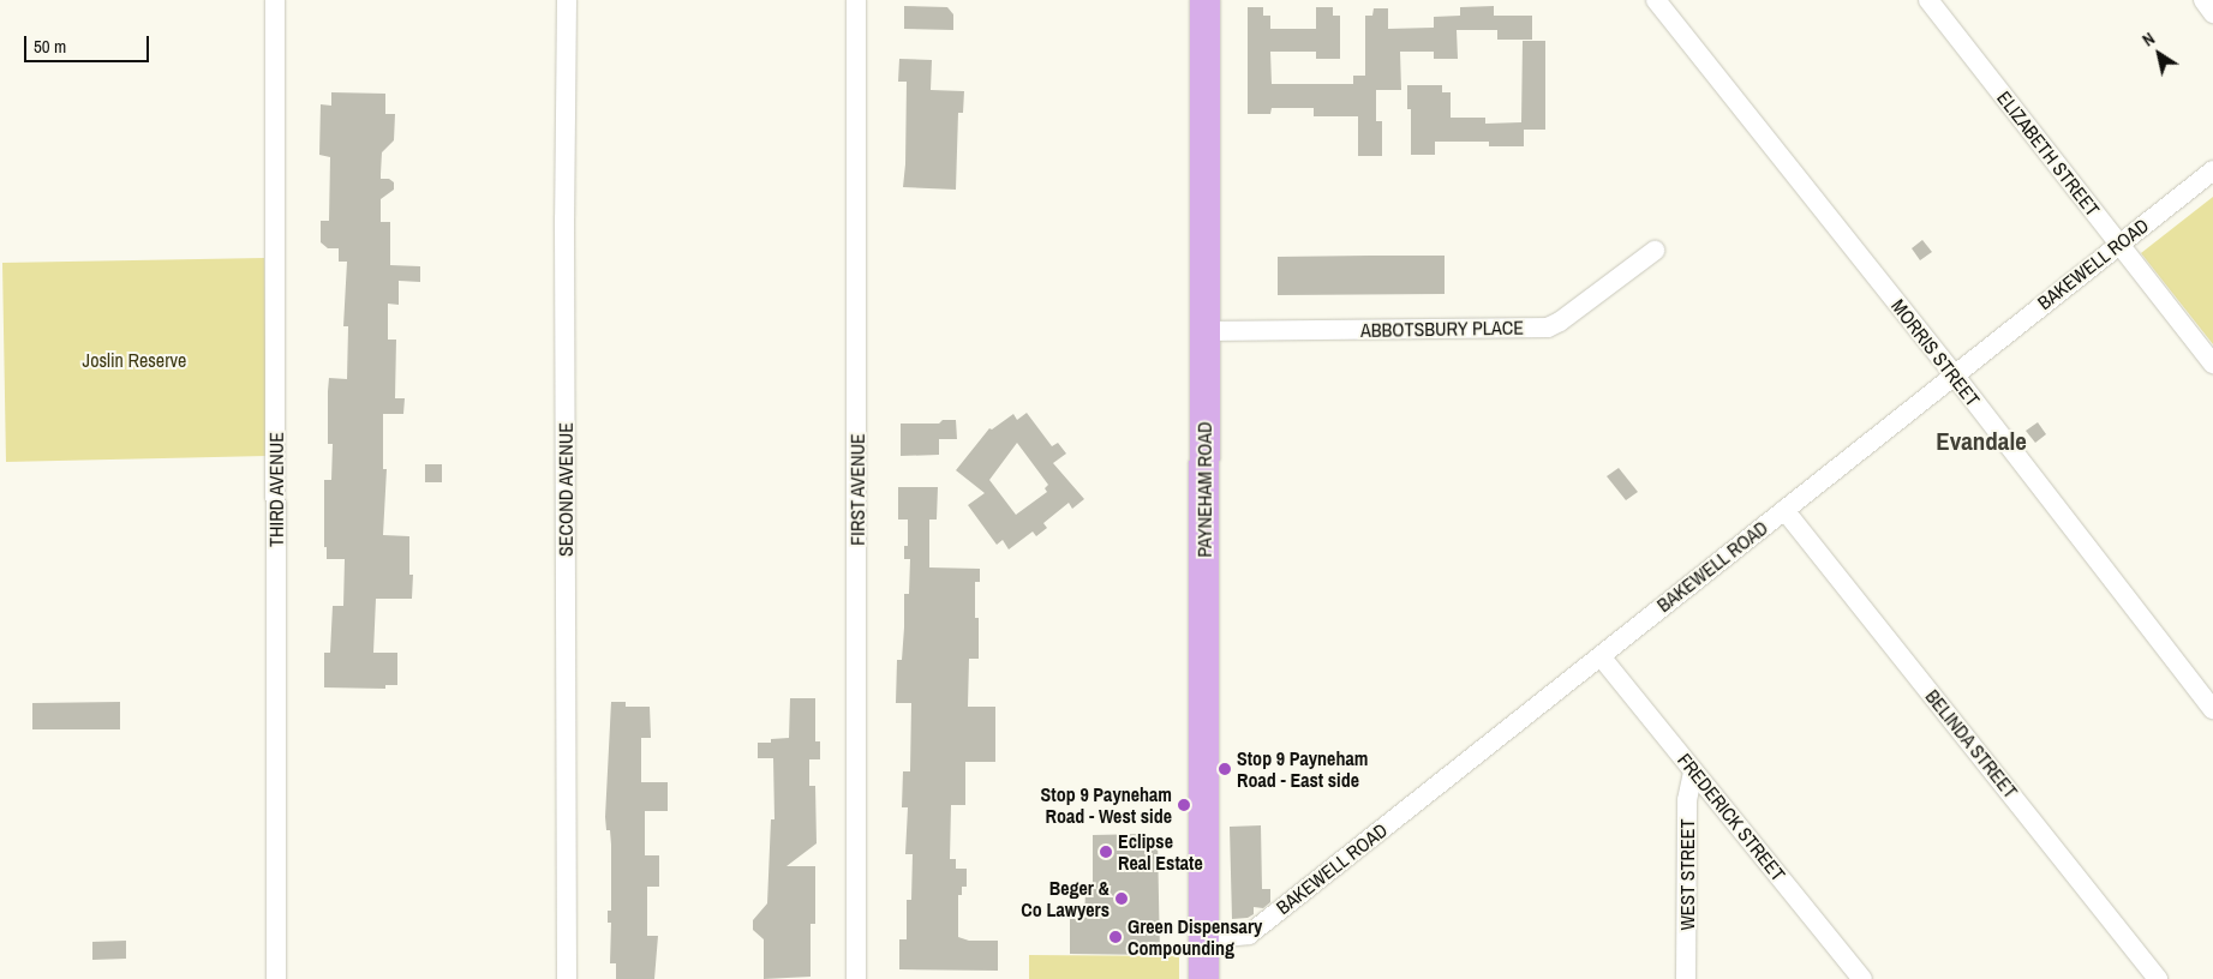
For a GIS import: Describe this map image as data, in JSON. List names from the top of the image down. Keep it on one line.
{"streets":{"main road":["PAYNEHAM ROAD"],"street":["ELIZABETH STREET","BAKEWELL ROAD","ABBOTSBURY PLACE","MORRIS STREET","THIRD AVENUE","SECOND AVENUE","FIRST AVENUE","BELINDA STREET","FREDERICK STREET","WEST STREET"]},"crossings":[["ELIZABETH STREET","BAKEWELL ROAD"],["BAKEWELL ROAD","MORRIS STREET"],["BAKEWELL ROAD","PAYNEHAM ROAD"],["BAKEWELL ROAD","BELINDA STREET"],["BAKEWELL ROAD","FREDERICK STREET"],["ABBOTSBURY PLACE","PAYNEHAM ROAD"],["FREDERICK STREET","WEST STREET"]],"districts":["Evandale"],"parks":["Joslin Reserve"],"places":["Stop 9 Payneham Road - East side","Stop 9 Payneham Road - West side","Eclipse Real Estate","Beger & Co Lawyers","Green Dispensary Compounding"],"scale_bar":"50 m","north":"top left"}
